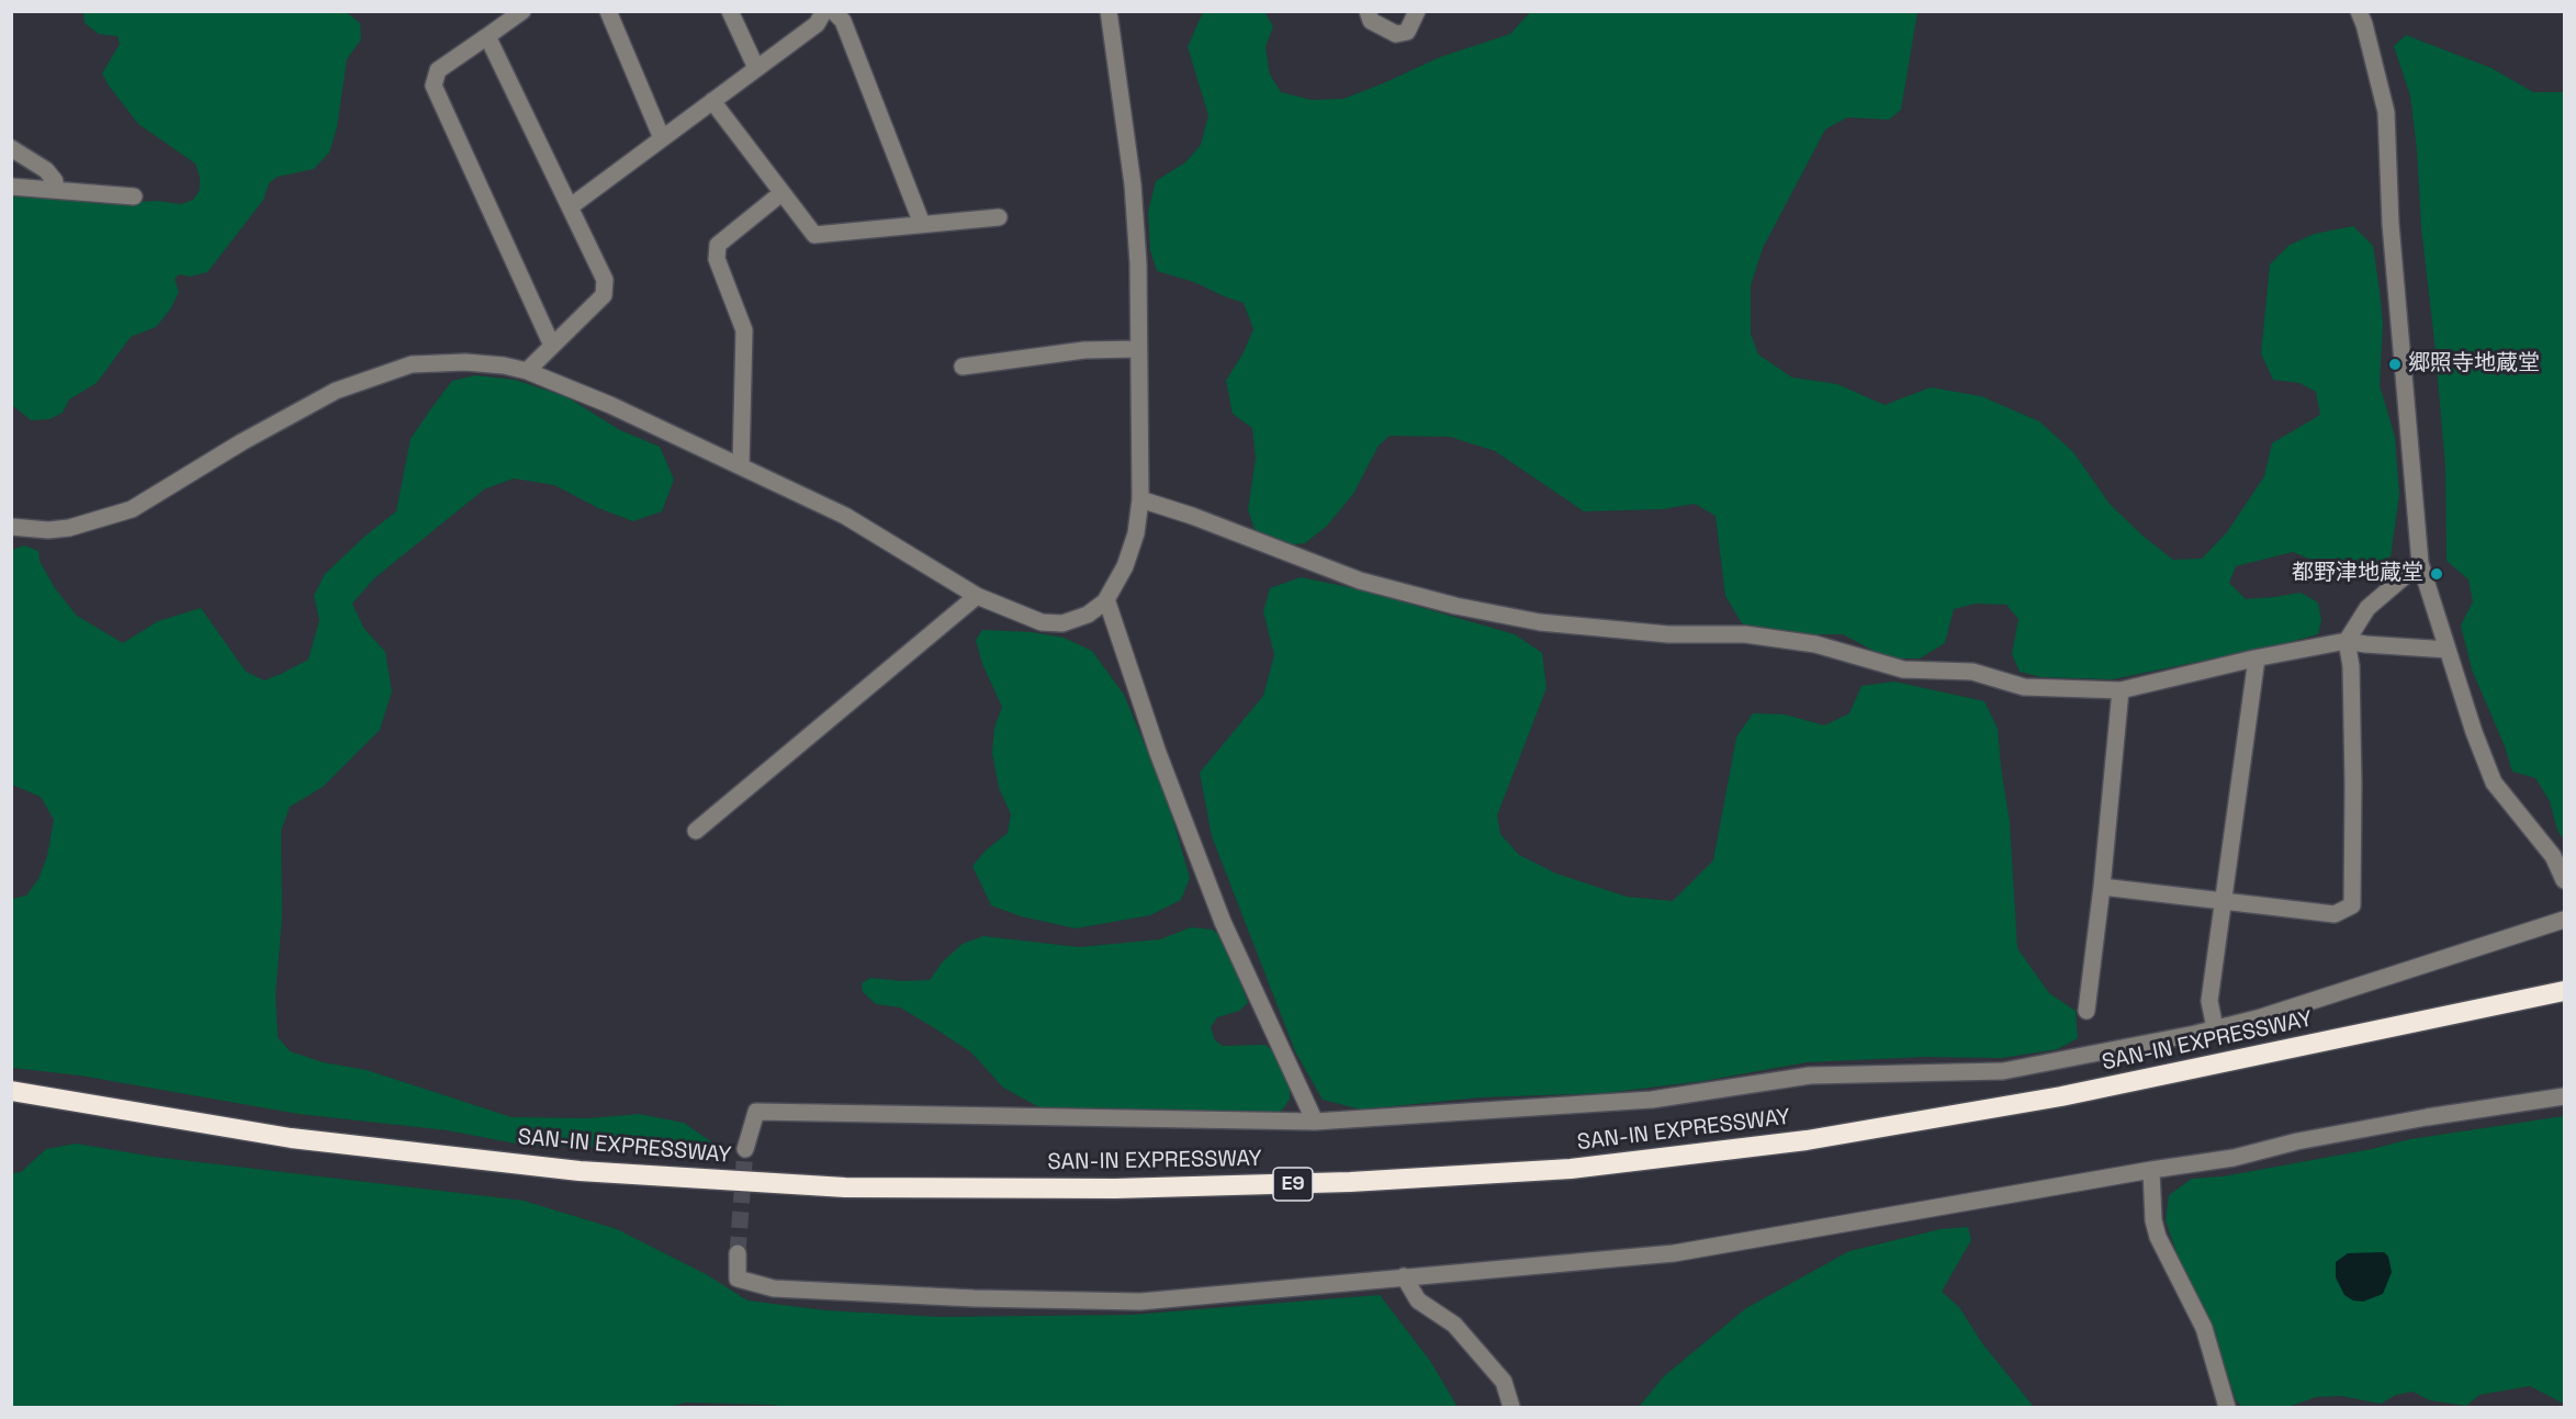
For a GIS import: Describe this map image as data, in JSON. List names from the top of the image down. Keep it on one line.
{"streets":{"highway":["SAN-IN EXPRESSWAY","E9"]},"places":["郷照寺地蔵堂","都野津地蔵堂"]}
